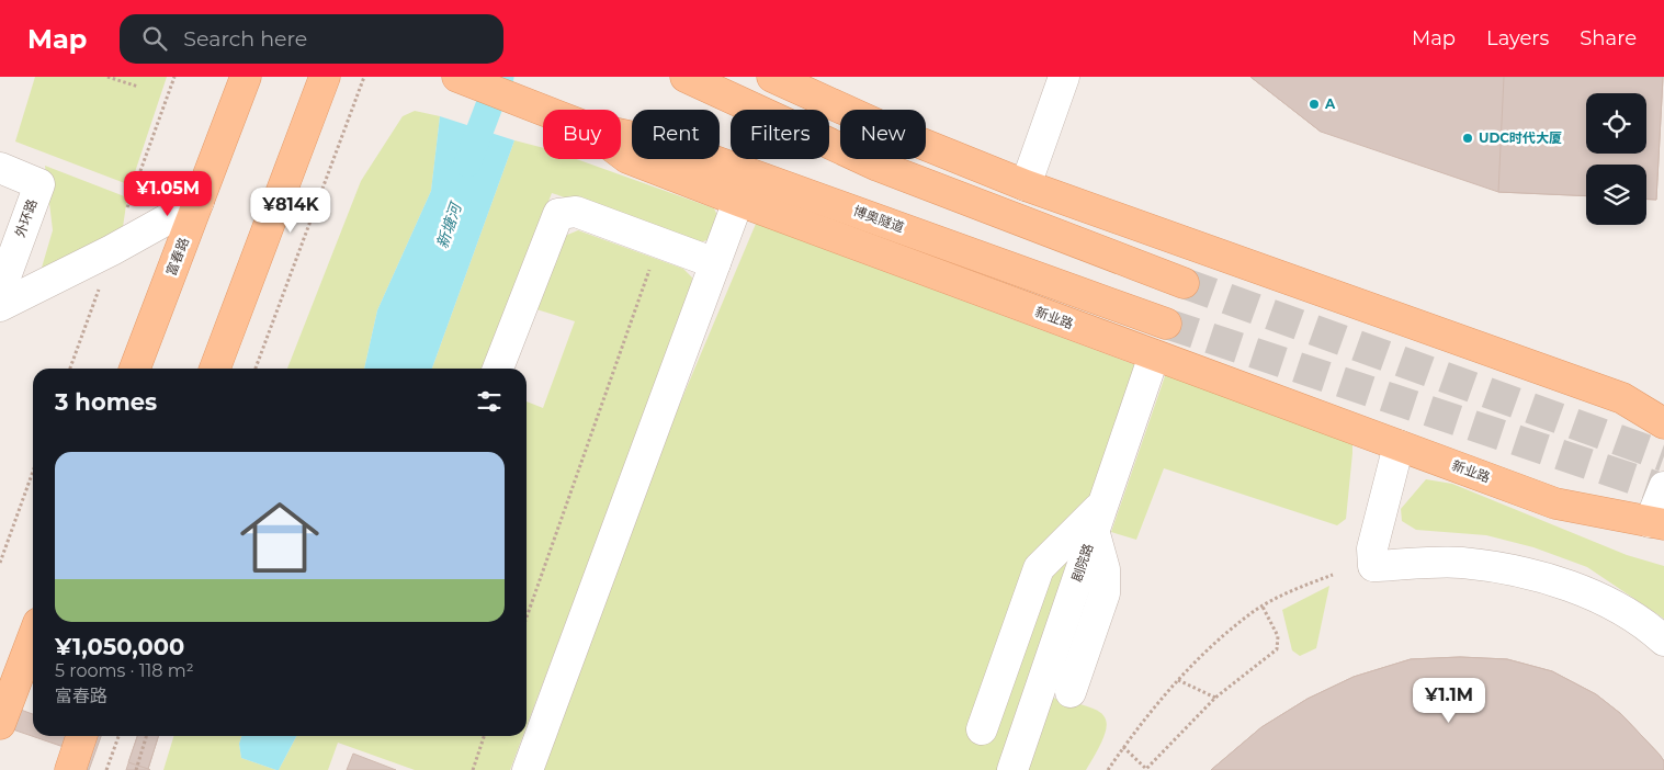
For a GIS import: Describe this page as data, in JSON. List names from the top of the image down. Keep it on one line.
{"streets":{"main road":["博奥隧道","富春路","新业路"],"street":["外环路","剧院路"]},"crossings":[["新业路","剧院路"]],"water":["新塘河"],"places":["A","UDC时代大厦"],"page":{"header":"Map","search":"Search here","nav":["Map","Layers","Share"],"chip":["Buy","Rent","Filters","New"],"price":["¥1.05M","¥814K","¥1.1M"],"heading":"3 homes","list":[{"name":"¥1,050,000","note":"5 rooms · 118 m² · 富春路"}]}}
